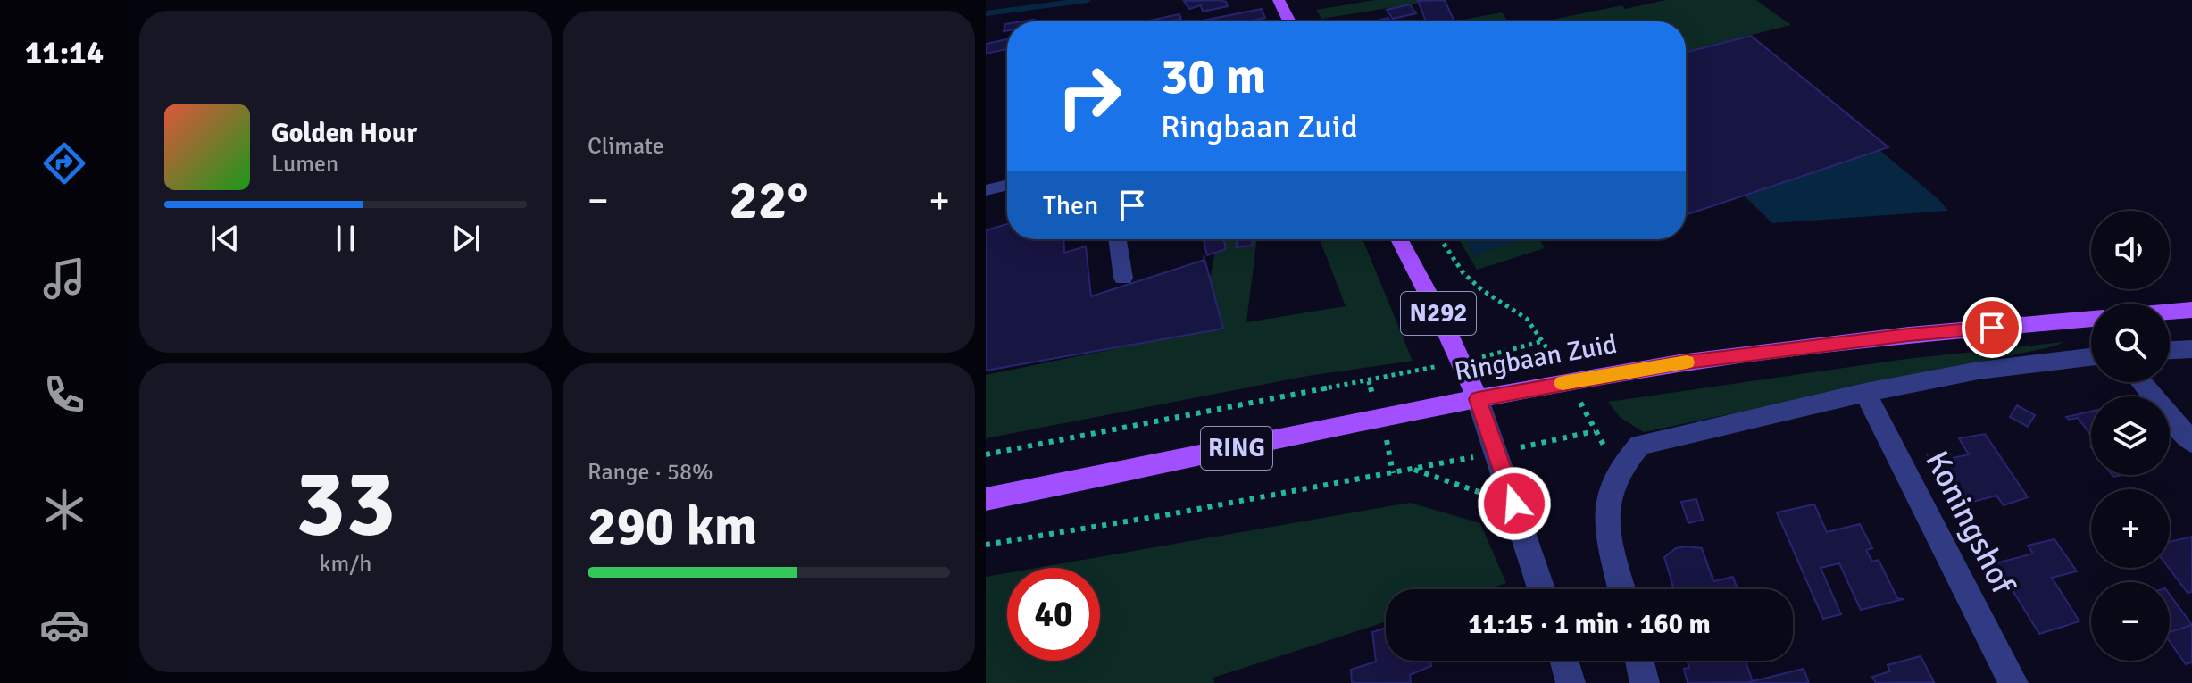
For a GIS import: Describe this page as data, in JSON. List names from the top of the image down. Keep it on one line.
{"streets":{"main road":["N292","Ringbaan Zuid","RING"],"street":["Koningshof"]},"crossings":[["N292","Ringbaan Zuid"]],"page":{"tabs":"11:14","tile":["Climate",["33","km/h"],["Range · 58%","290 km"]],"turn":["30 m","Ringbaan Zuid"],"song":["Golden Hour","Lumen"],"heat":["−","22°","+"],"then":"Then","map_buttons":["+","−"],"limit":"40","trip":"11:15 · 1 min · 160 m"}}
